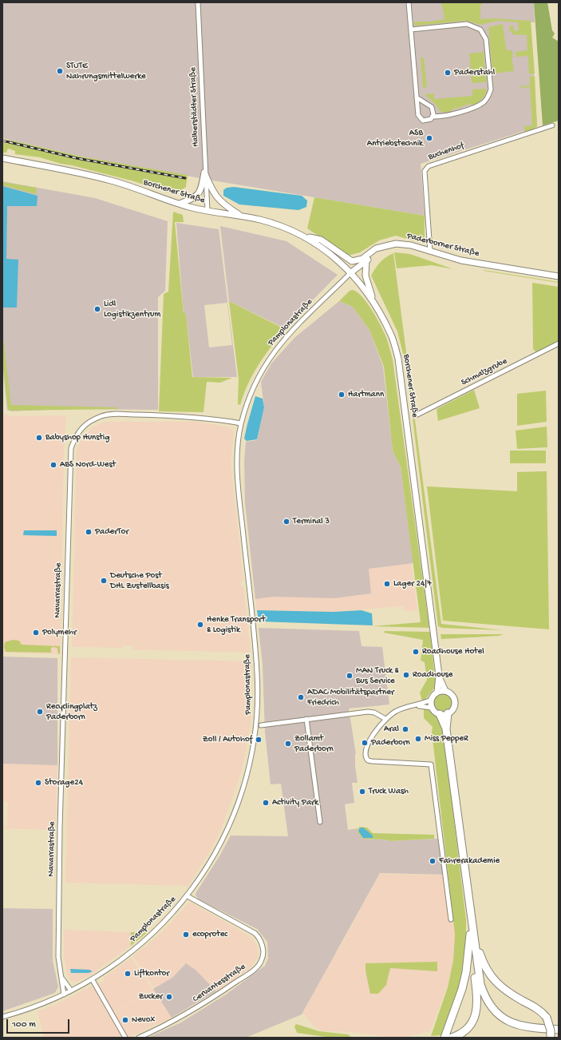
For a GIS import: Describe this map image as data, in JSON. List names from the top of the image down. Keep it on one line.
{"streets":{"main road":["Borchener Straße","Paderborner Straße"],"street":["Halberstädter Straße","Buchenhof","Pamplonastraße","Schmalzgrube","Navarrastraße","Cervantesstraße"]},"crossings":[["Halberstädter Straße","Borchener Straße"],["Buchenhof","Paderborner Straße"],["Borchener Straße","Paderborner Straße"],["Borchener Straße","Pamplonastraße"],["Paderborner Straße","Pamplonastraße"],["Pamplonastraße","Navarrastraße"],["Pamplonastraße","Cervantesstraße"]],"places":["STUTE Nahrungsmittelwerke","Paderstahl","ASB Antriebstechnik","Lidl Logistikzentrum","Hartmann","Babyshop Hunstig","ABS Nord-West","Terminal 3","PaderTor","Deutsche Post DHL Zustellbasis","Lager 24|7","Henke Transport & Logistik","Polymehr","Roadhouse Hotel","Roadhouse","MAN Truck & Bus Service","ADAC Mobilitätspartner Friedrich","Recyclingplatz Paderborn","Aral","Miss PeppeR","Zoll / Autohof","Paderborn","Zollamt Paderborn","Storage24","Truck Wash","Activity Park","Fahrerakademie","ecoprotec","Liftkontor","Zucker","Nevox"],"scale_bar":"100 m"}
